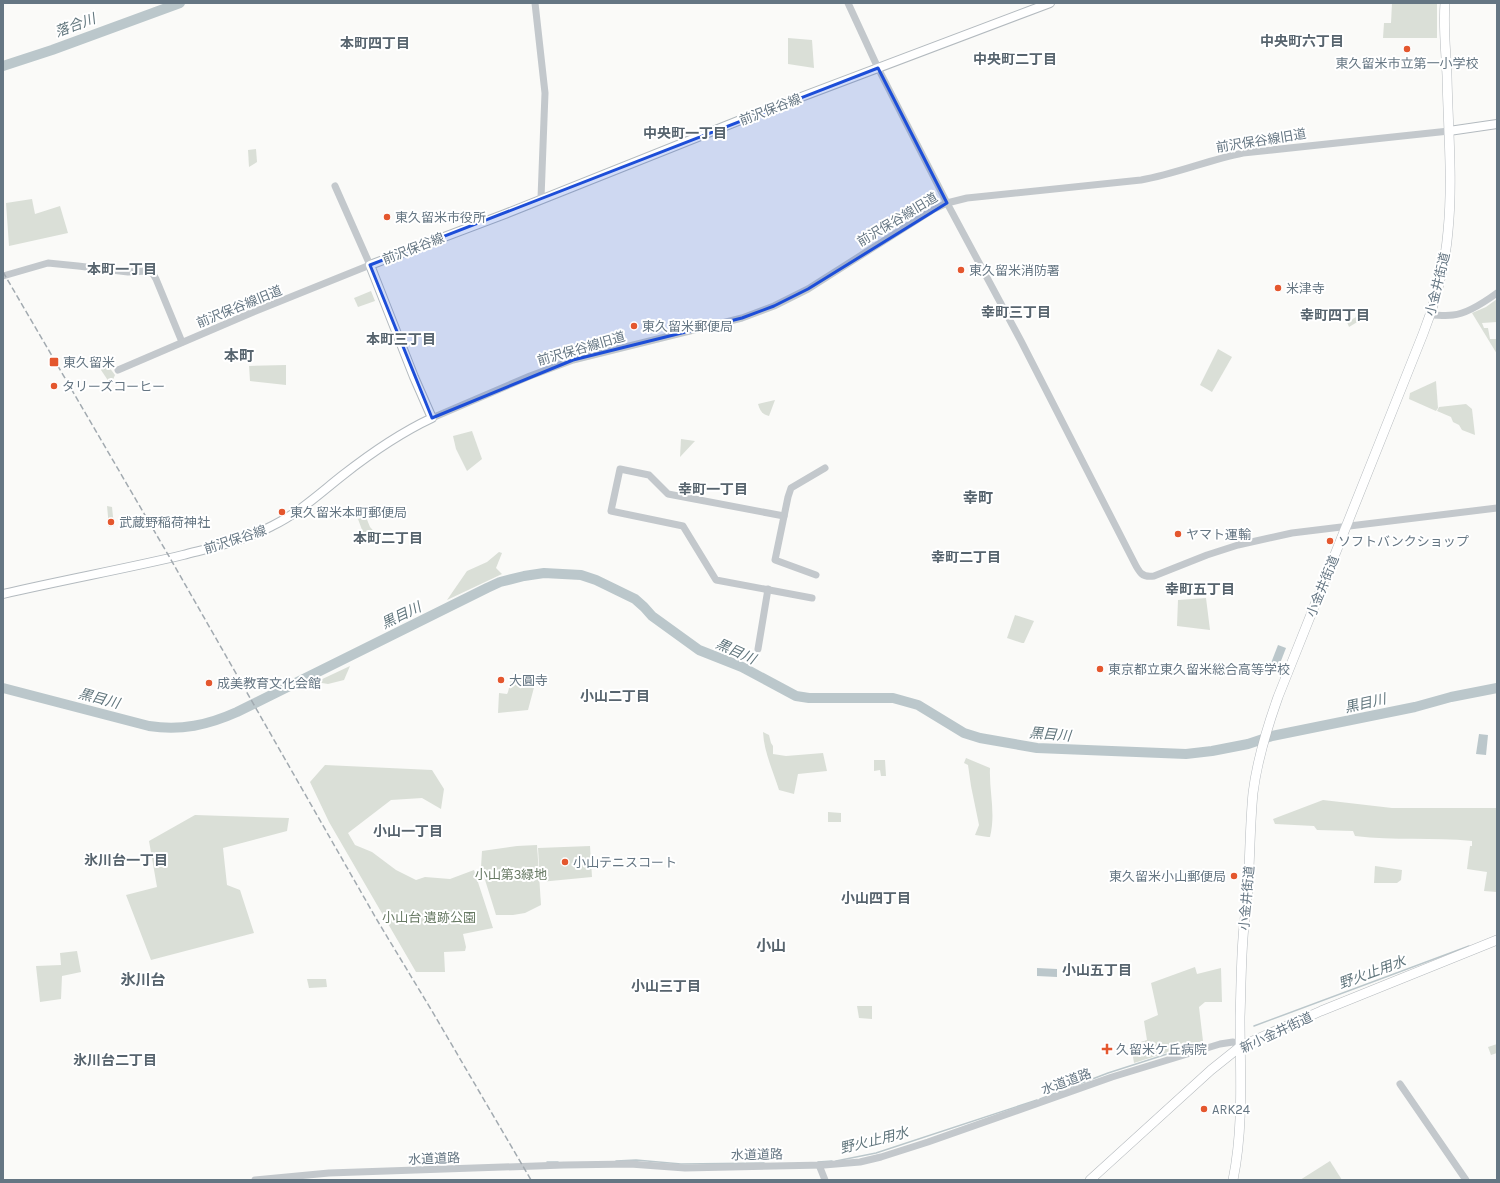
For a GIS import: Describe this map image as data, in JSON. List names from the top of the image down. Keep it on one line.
{"streets":{"main road":["前沢保谷線","小金井街道","新小金井街道"],"street":["前沢保谷線旧道","水道道路"]},"crossings":[["前沢保谷線","前沢保谷線旧道"],["前沢保谷線旧道","小金井街道"],["小金井街道","新小金井街道"],["小金井街道","水道道路"],["新小金井街道","水道道路"]],"districts":["中央町六丁目","本町四丁目","中央町二丁目","中央町一丁目","本町一丁目","幸町三丁目","幸町四丁目","本町三丁目","本町","幸町一丁目","幸町","本町二丁目","幸町二丁目","幸町五丁目","小山二丁目","小山一丁目","氷川台一丁目","小山四丁目","小山","小山五丁目","氷川台","小山三丁目","氷川台二丁目"],"water":["落合川","黒目川","野火止用水"],"parks":["小山第3緑地","小山台 遺跡公園"],"places":{"other":["東久留米市立第一小学校","東久留米市役所","東久留米消防署","米津寺","東久留米郵便局","タリーズコーヒー","東久留米本町郵便局","武蔵野稲荷神社","ヤマト運輸","ソフトバンクショップ","東京都立東久留米総合高等学校","大圓寺","成美教育文化会館","小山テニスコート","東久留米小山郵便局","ARK24"],"transit":["東久留米"],"health":["久留米ケ丘病院"]}}
